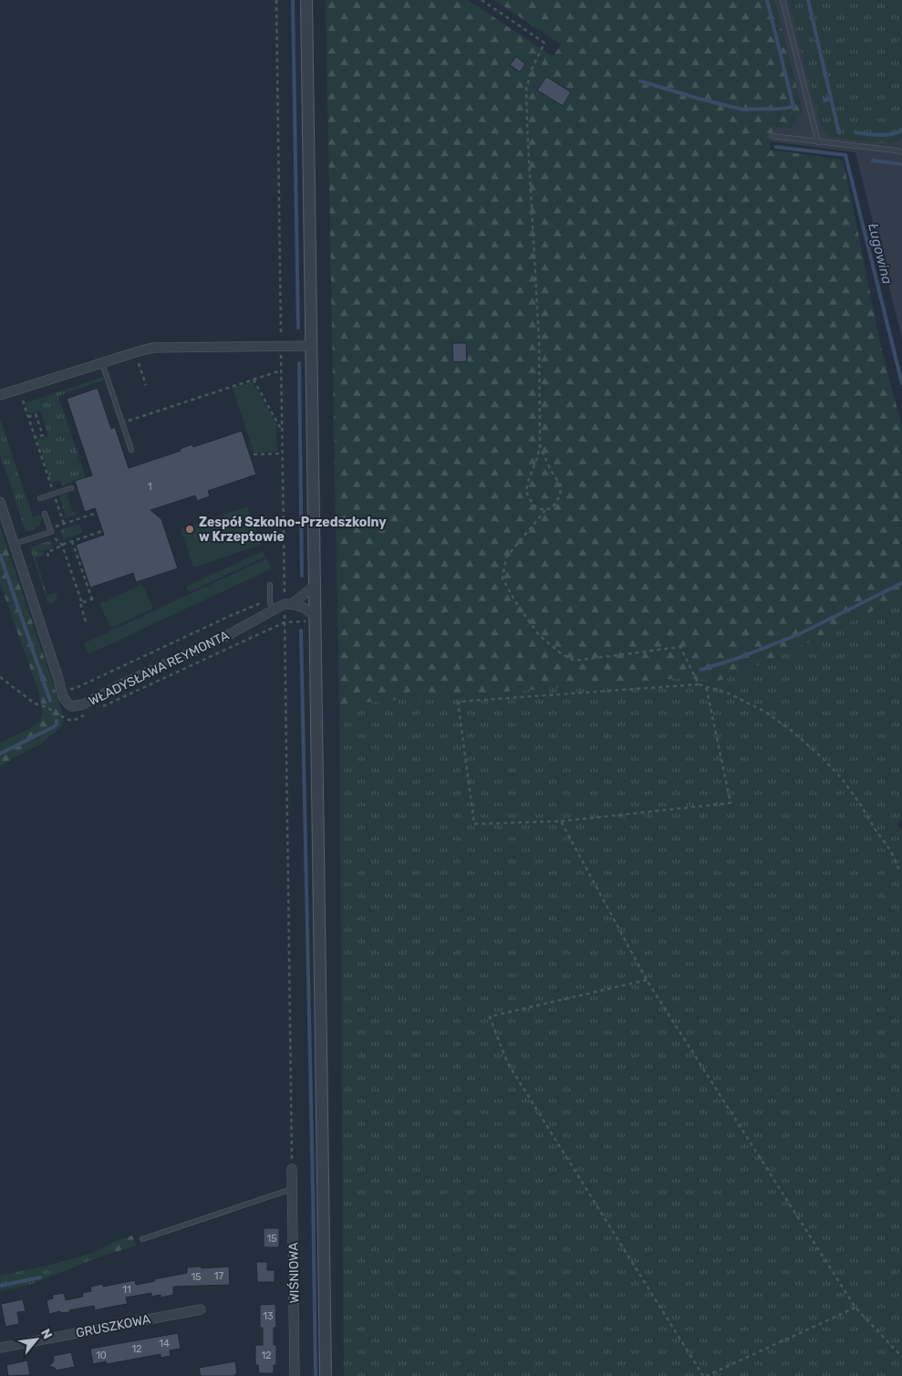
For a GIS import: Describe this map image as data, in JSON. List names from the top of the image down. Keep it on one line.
{"streets":{"street":["WŁADYSŁAWA REYMONTA","WIŚNIOWA","GRUSZKOWA"]},"water":["Ługowina"],"places":["Zespół Szkolno-Przedszkolny w Krzeptowie"],"house_numbers":["1","15","17","15","11","13","14","12","10","12"],"north":"top right"}
